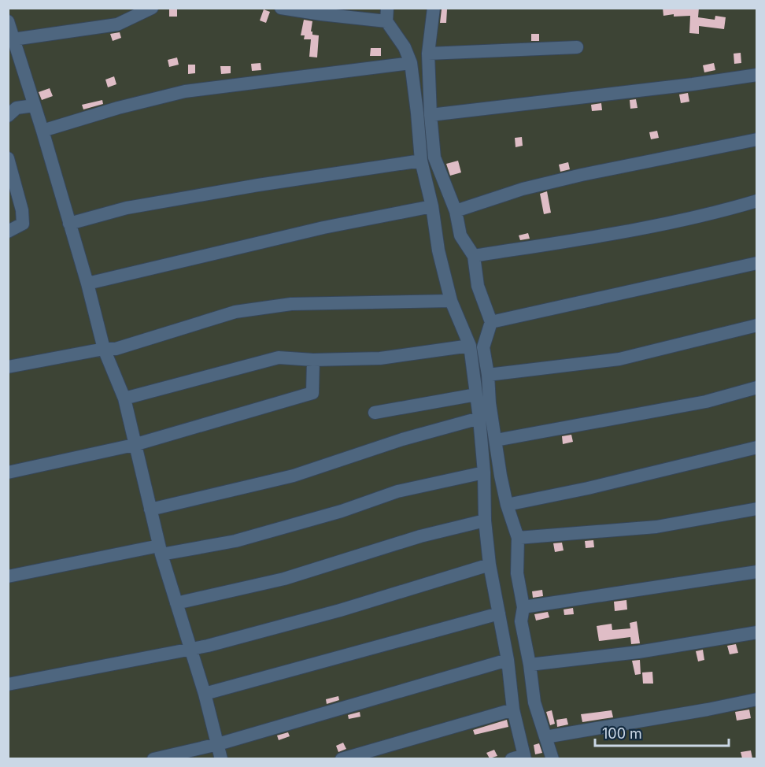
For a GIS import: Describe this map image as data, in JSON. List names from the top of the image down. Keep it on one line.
{"scale_bar":"100 m"}
